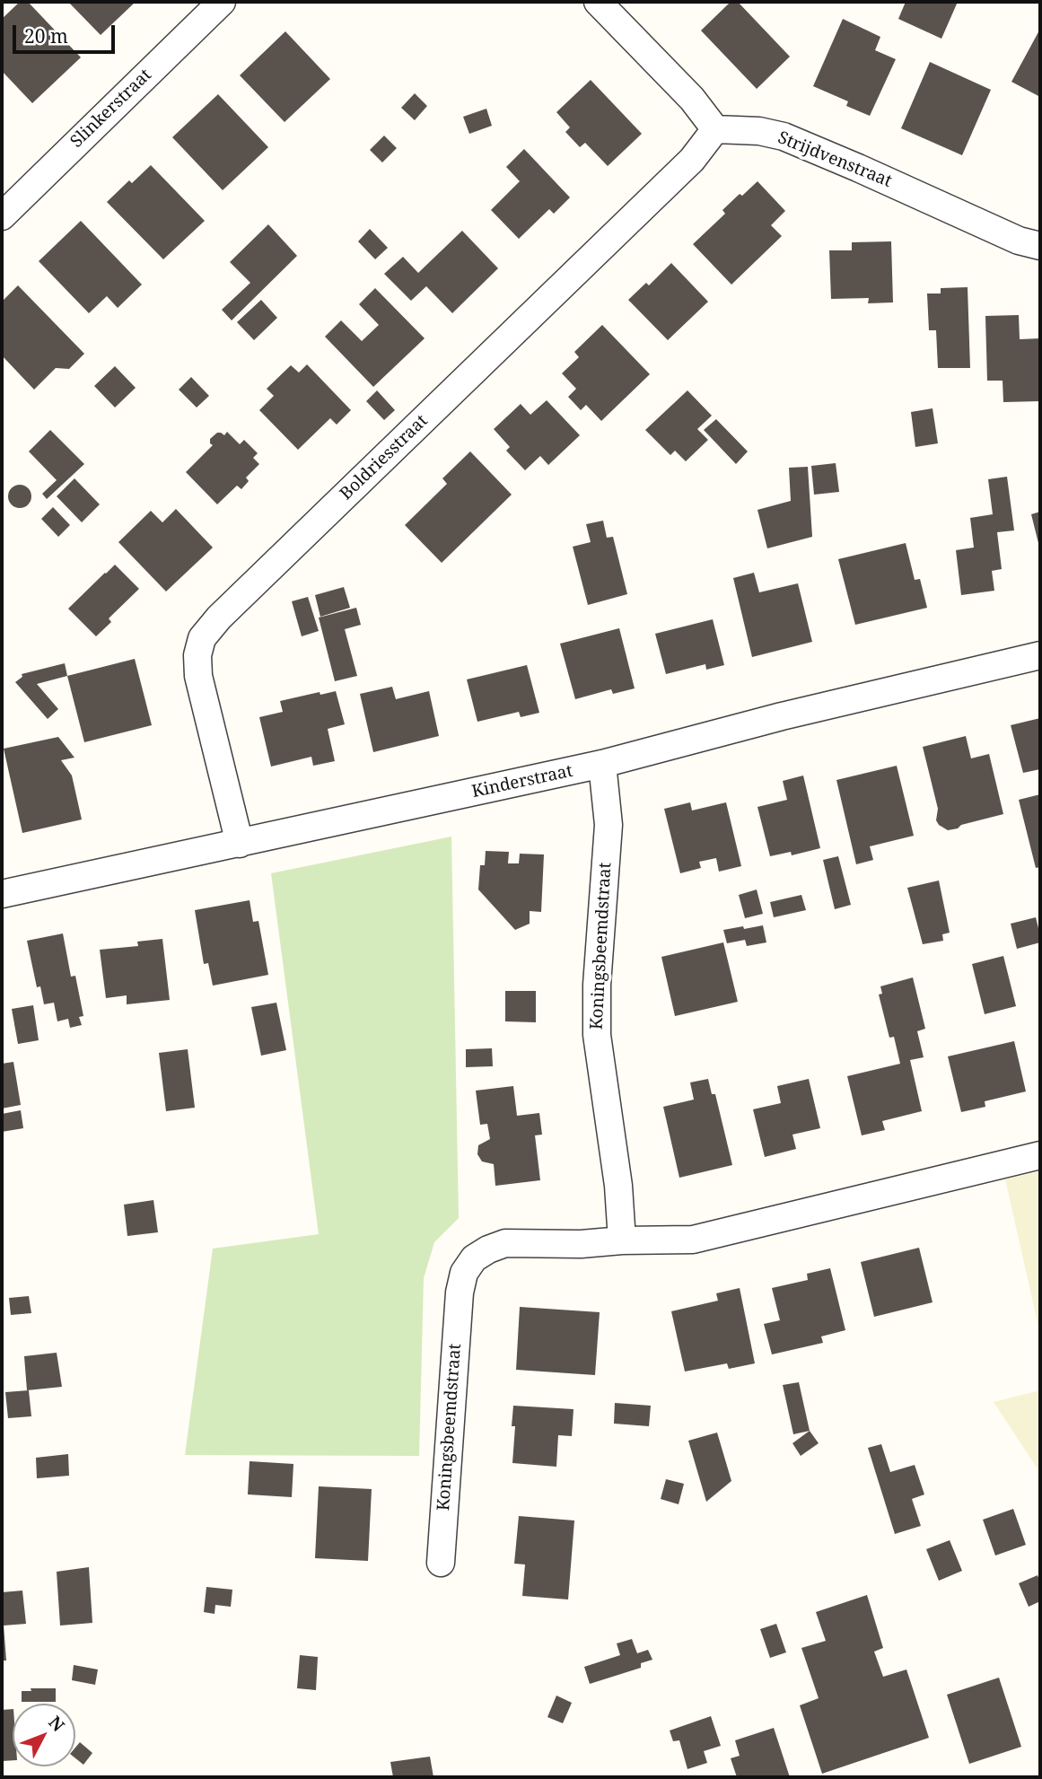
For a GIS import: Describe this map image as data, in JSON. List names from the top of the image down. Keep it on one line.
{"streets":{"street":["Slinkerstraat","Strijdvenstraat","Boldriesstraat","Kinderstraat","Koningsbeemdstraat"]},"crossings":[["Strijdvenstraat","Boldriesstraat"],["Boldriesstraat","Kinderstraat"],["Kinderstraat","Koningsbeemdstraat"]],"scale_bar":"20 m","north":"top right"}
